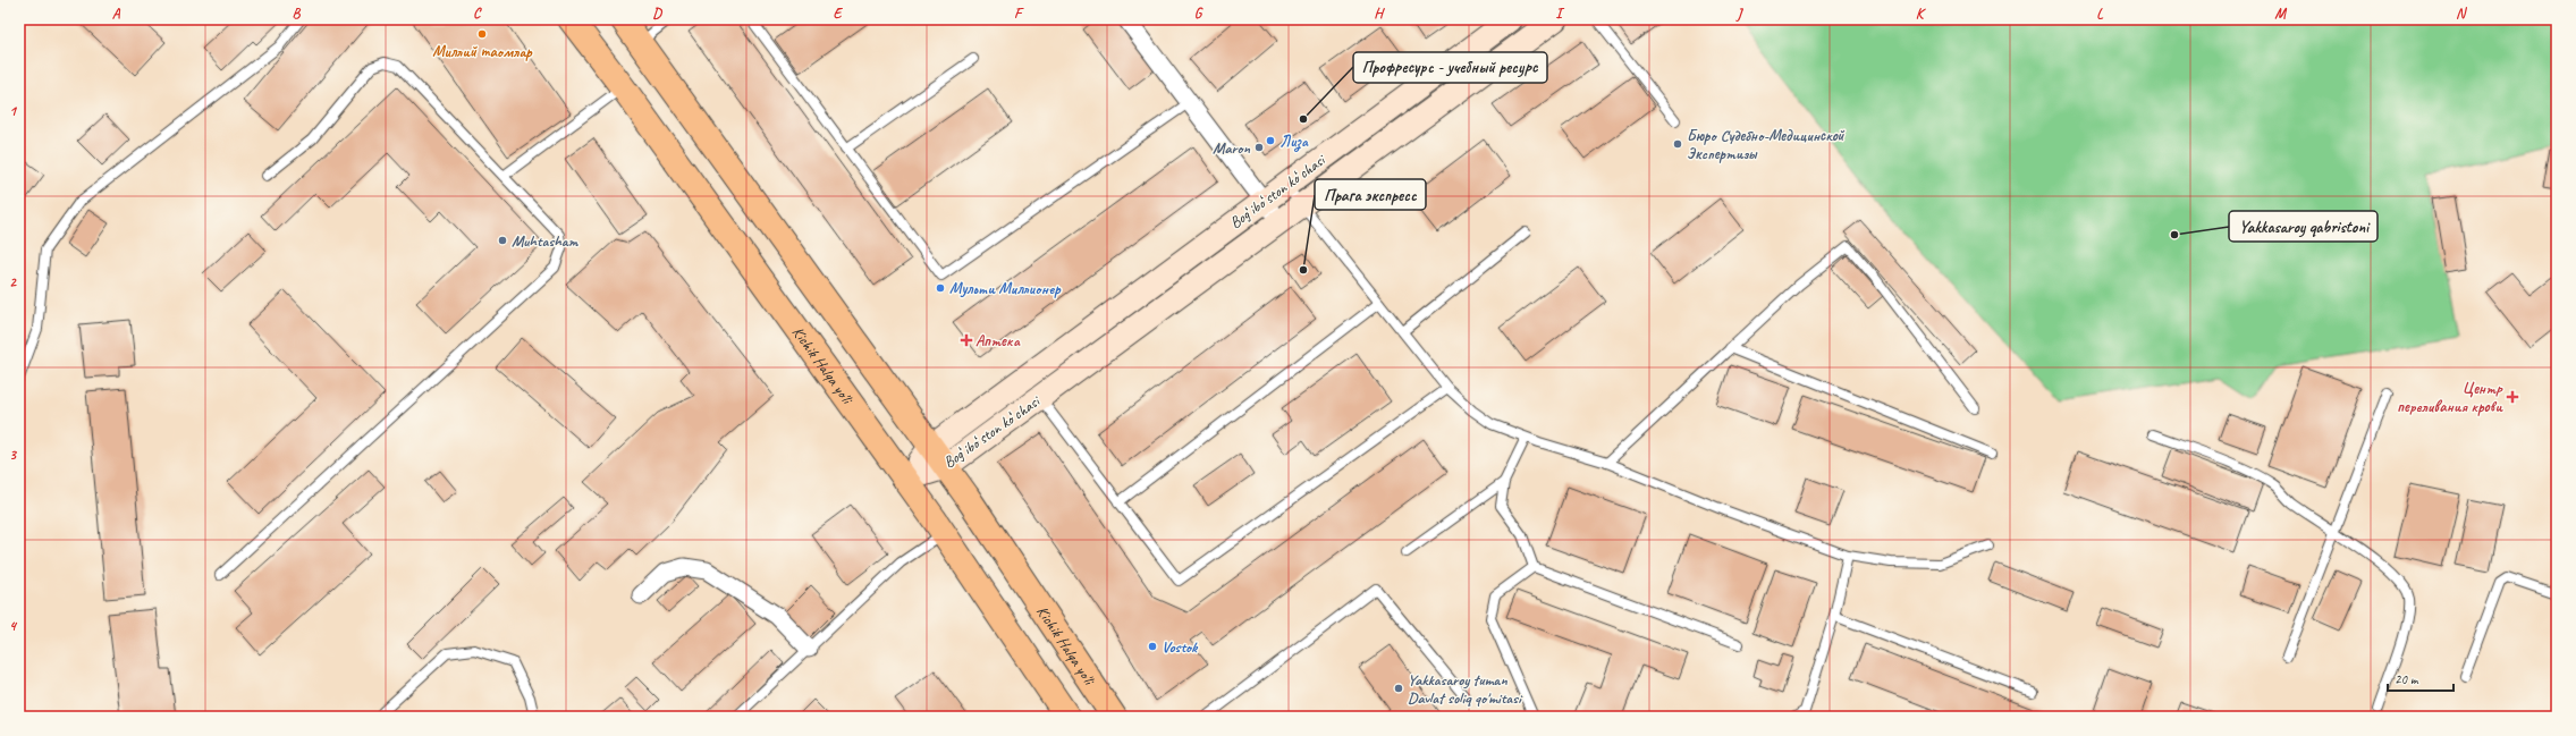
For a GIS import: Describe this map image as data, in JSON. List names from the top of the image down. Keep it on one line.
{"streets":{"highway":["Kichik Halqa yo'li"],"street":["Bogʻiboʻston koʻchasi"]},"crossings":[["Bogʻiboʻston koʻchasi","Kichik Halqa yo'li"]],"places":{"other":["Миллий таомлар","Профресурс - учебный ресурс","Лиза","Бюро Судебно-Медицинской Экспертизы","Maron","Yakkasaroy qabristoni","Muhtasham","Прага экспресс","Мульти Миллионер","Vostok","Yakkasaroy tuman Davlat soliq qo'mitasi"],"health":["Аптека","Центр переливания крови"]},"scale_bar":"20 m","grid":{"columns":["A","B","C","D","E","F","G","H","I","J","K","L","M","N"],"rows":["1","2","3","4"]}}
